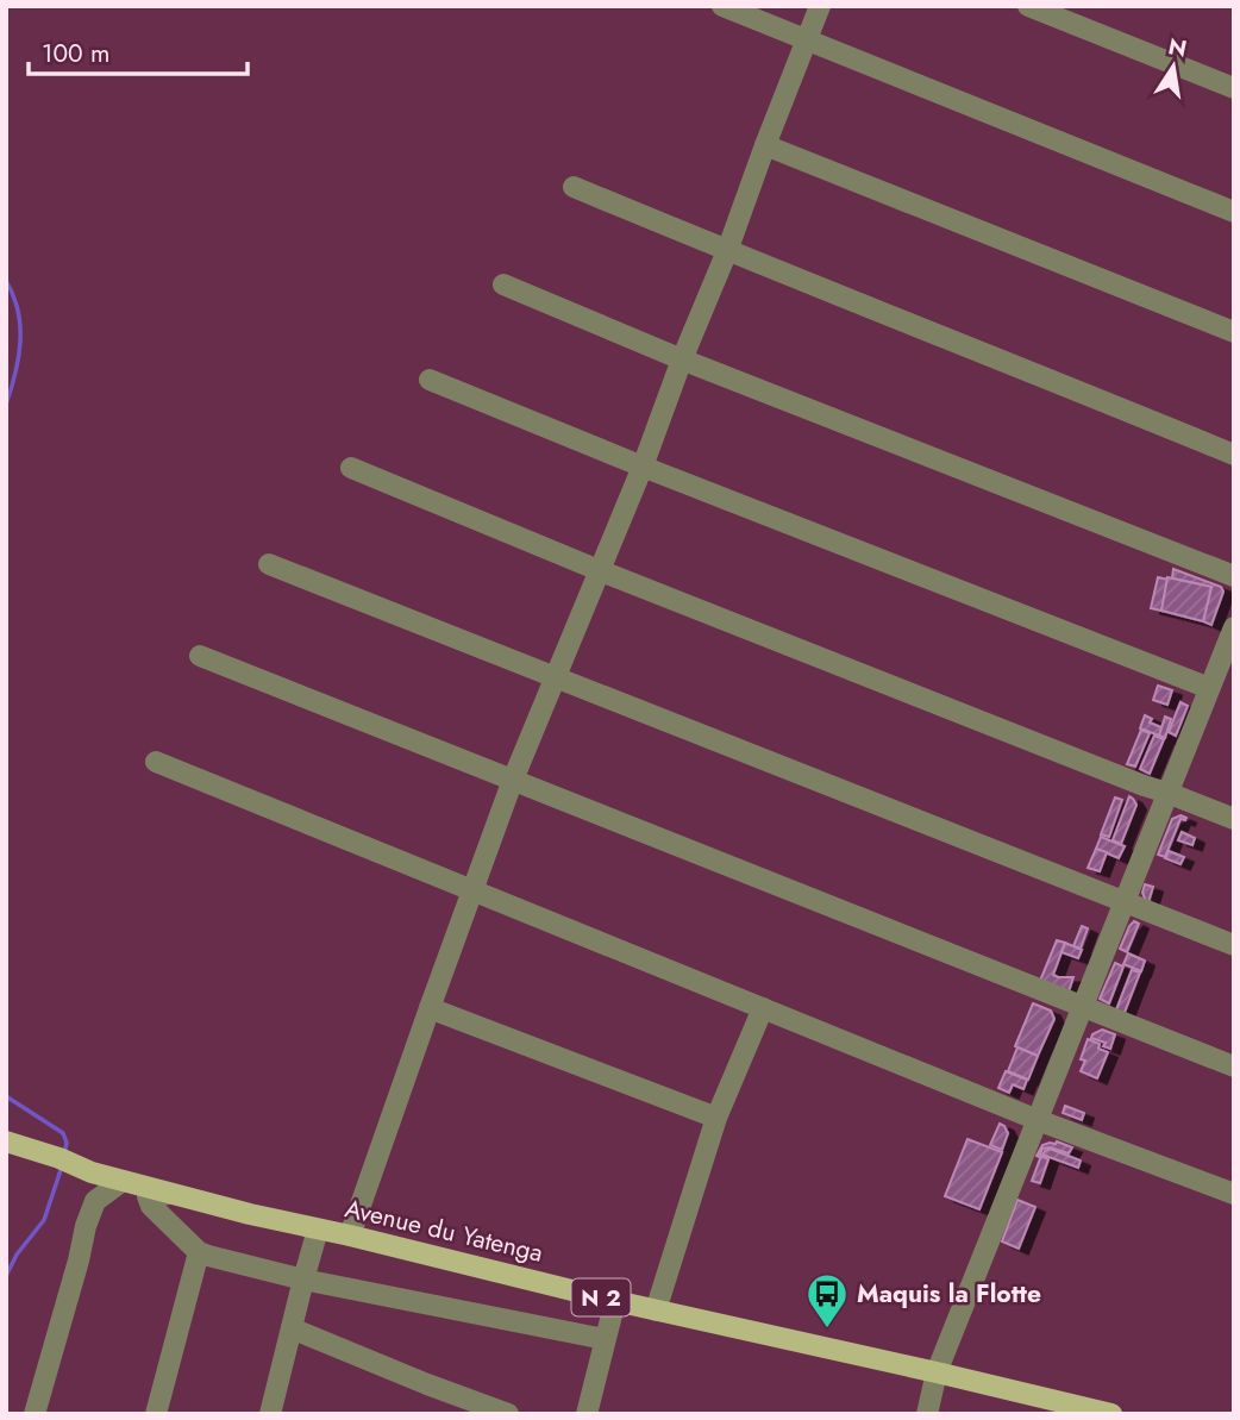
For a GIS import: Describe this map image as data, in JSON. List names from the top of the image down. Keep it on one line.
{"streets":{"main road":["Avenue du Yatenga","N 2"]},"places":{"bus stop":["Maquis la Flotte"]},"scale_bar":"100 m","north":"top"}
